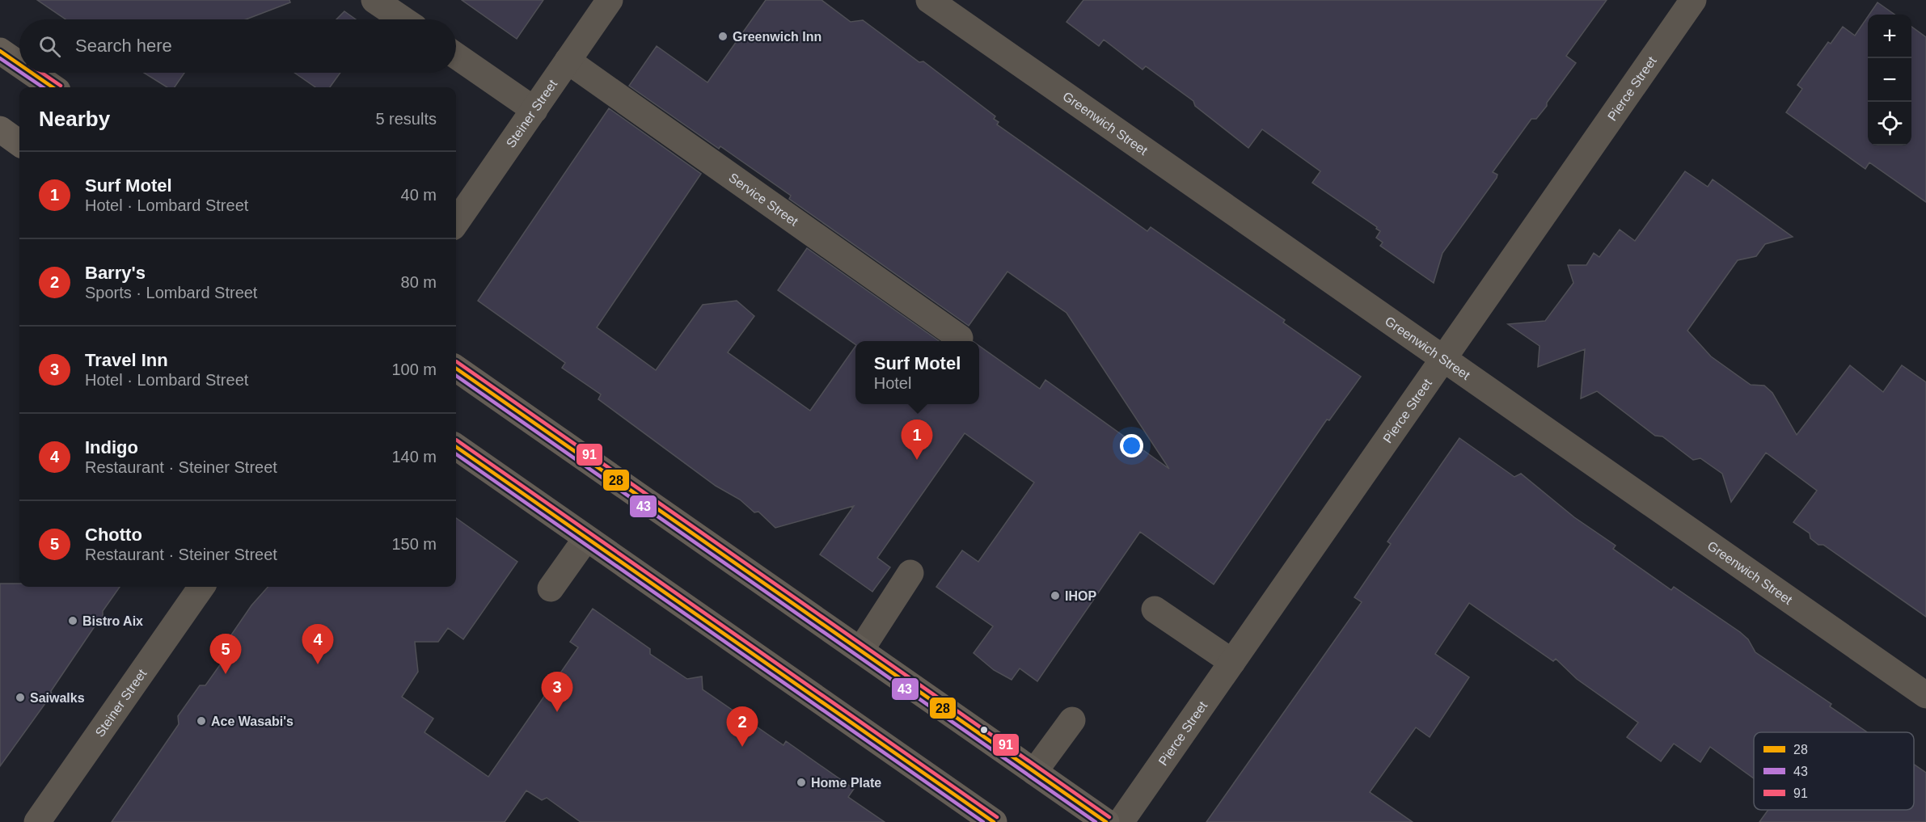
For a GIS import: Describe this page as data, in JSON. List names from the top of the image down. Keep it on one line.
{"streets":{"street":["Pierce Street","Steiner Street","Greenwich Street","Service Street"]},"crossings":[["Pierce Street","Greenwich Street"],["Steiner Street","Service Street"]],"places":["Greenwich Inn","IHOP","Bistro Aix","Saiwalks","Ace Wasabi's","Home Plate"],"lines":["transit line 28","transit line 43","transit line 91"],"legend":["28","43","91"],"page":{"map_buttons":["+","−"],"search":"Search here","heading":["Nearby","5 results"],"list":[{"mark":"1","name":"Surf Motel","note":"Hotel · Lombard Street","value":"40 m"},{"mark":"2","name":"Barry's","note":"Sports · Lombard Street","value":"80 m"},{"mark":"3","name":"Travel Inn","note":"Hotel · Lombard Street","value":"100 m"},{"mark":"4","name":"Indigo","note":"Restaurant · Steiner Street","value":"140 m"},{"mark":"5","name":"Chotto","note":"Restaurant · Steiner Street","value":"150 m"}],"popup":["Surf Motel","Hotel"],"pins":["1","4","5","3","2"]}}
